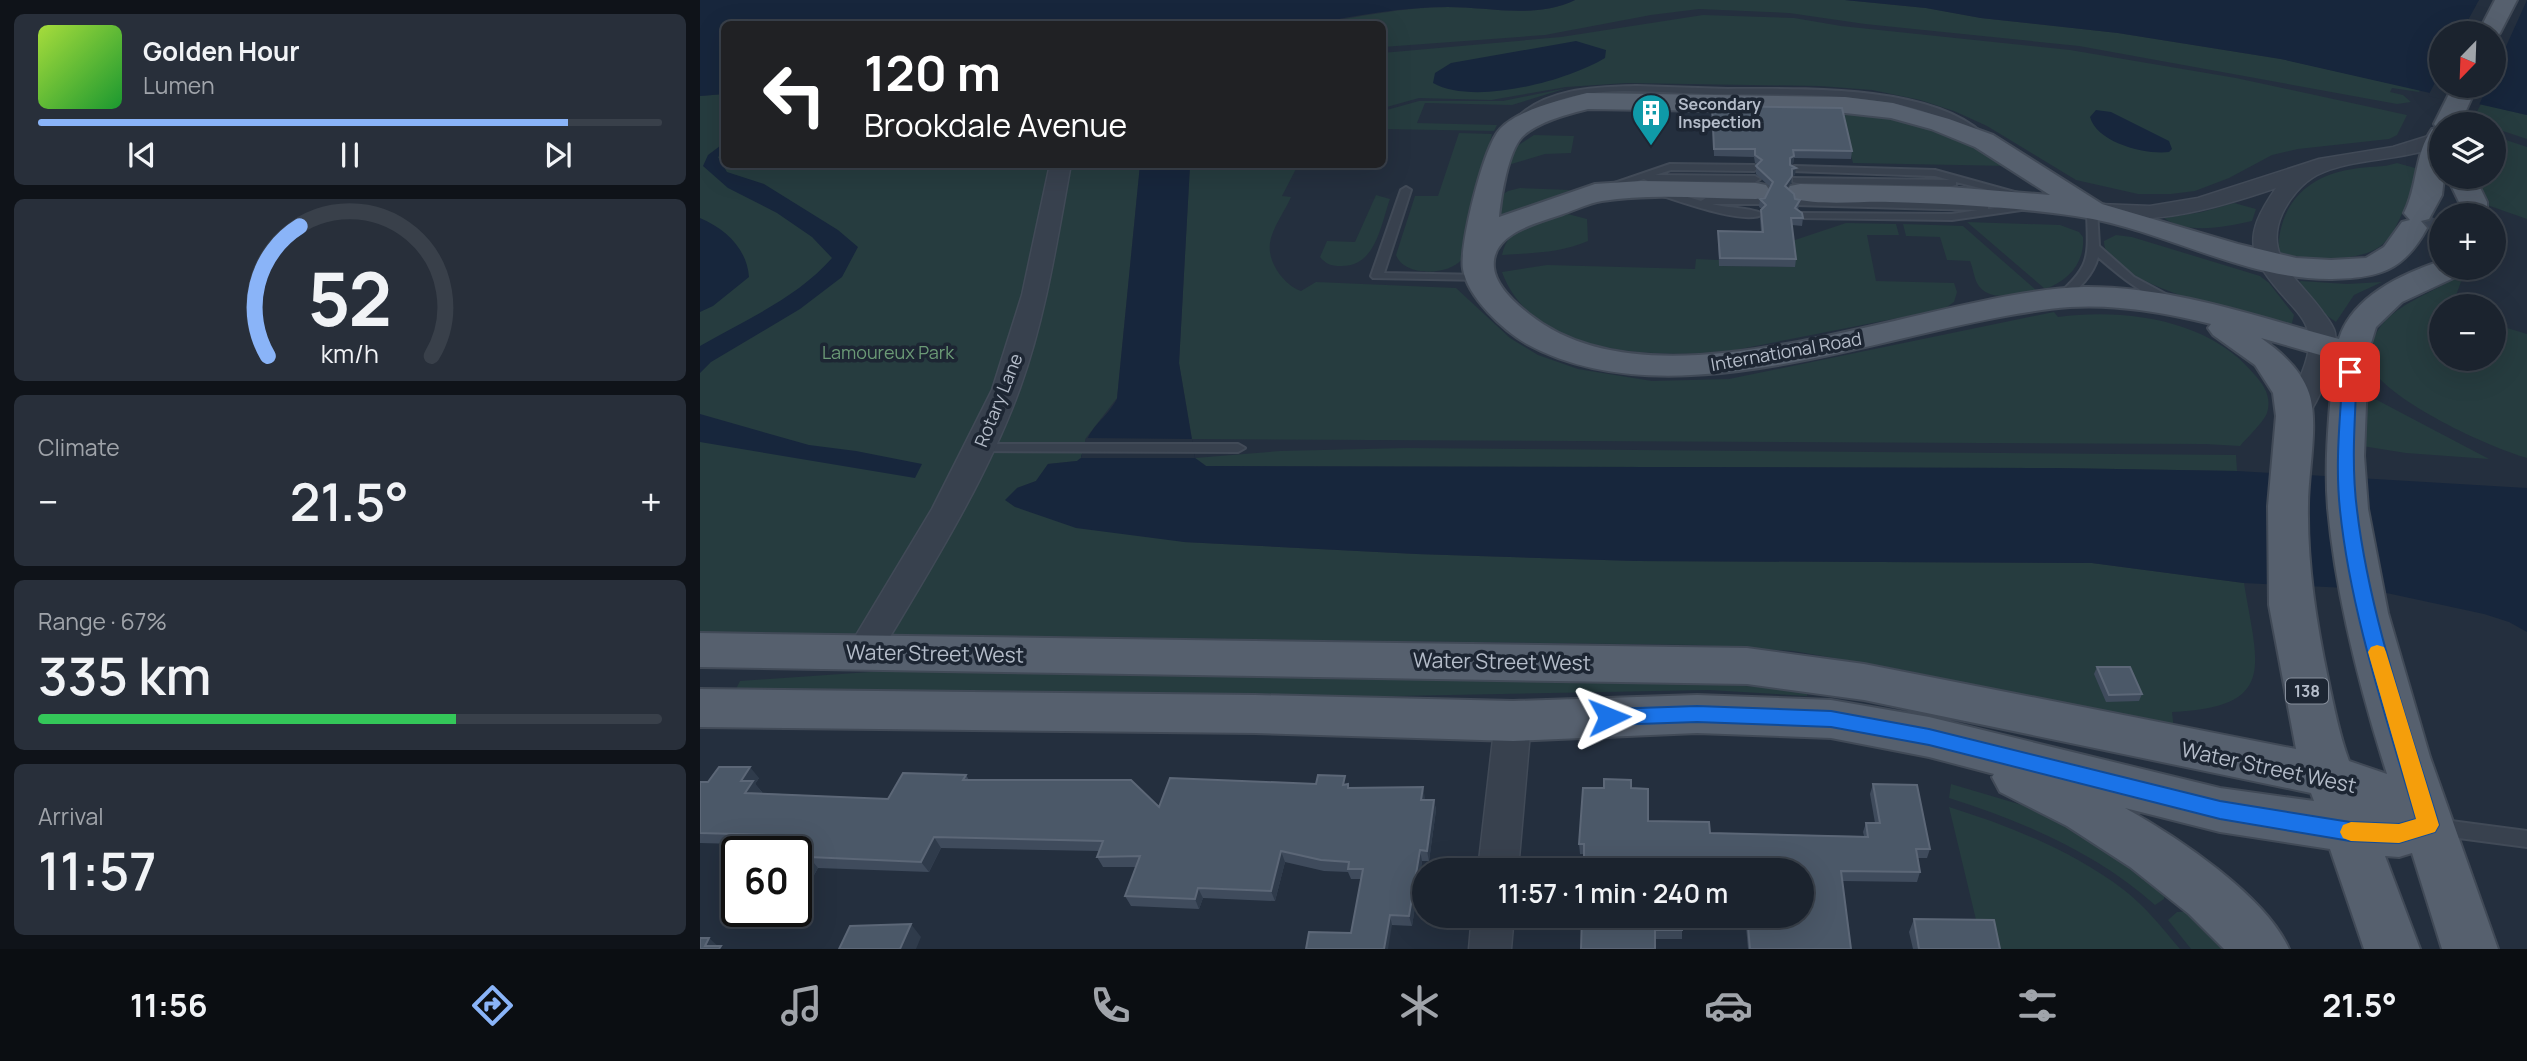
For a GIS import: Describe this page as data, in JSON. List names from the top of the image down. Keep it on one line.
{"streets":{"main road":["International Road","Water Street West","138"],"street":["Rotary Lane"]},"crossings":[["International Road","138"],["Rotary Lane","Water Street West"],["Water Street West","138"]],"parks":["Lamoureux Park"],"places":{"building":["Secondary Inspection"]},"north":"bottom left","page":{"map_buttons":["+","−"],"turn":["120 m","Brookdale Avenue"],"song":["Golden Hour","Lumen"],"tile":["Climate",["Range · 67%","335 km"],["Arrival","11:57"]],"heat":["−","21.5°","+"],"limit":"60","trip":"11:57 · 1 min · 240 m","tabs":["11:56","21.5°"],"gauge":["52","km/h"]}}
